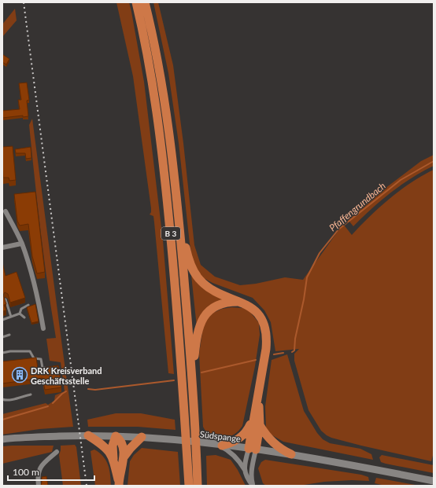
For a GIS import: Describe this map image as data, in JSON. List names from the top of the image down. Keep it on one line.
{"streets":{"highway":["B 3"],"main road":["Südspange"]},"crossings":[["B 3","Südspange"]],"water":["Pfaffengrundbach"],"places":{"building":["DRK Kreisverband Geschäftsstelle"]},"scale_bar":"100 m"}
